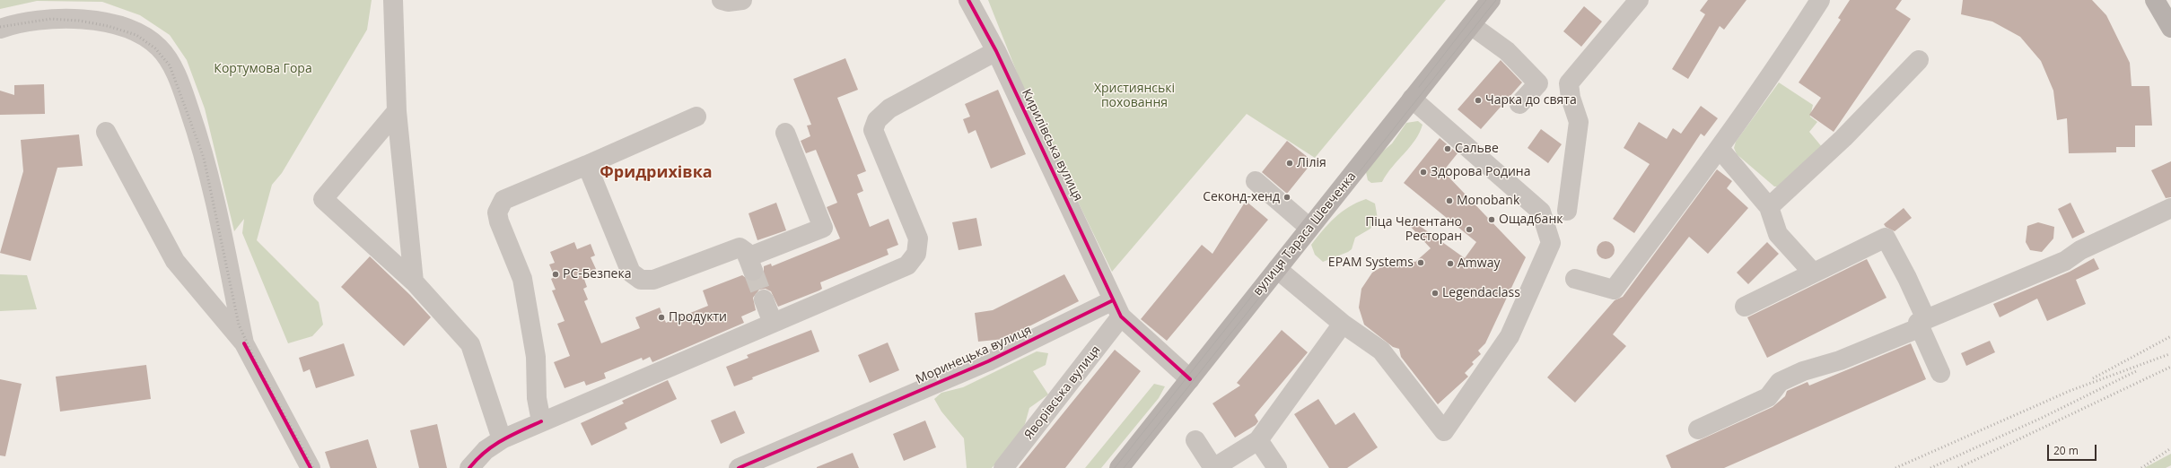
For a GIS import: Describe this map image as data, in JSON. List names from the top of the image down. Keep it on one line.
{"streets":{"main road":["вулиця Тараса Шевченка"],"street":["Кирилівська вулиця","Моринецька вулиця","Яворівська вулиця"]},"crossings":[["Кирилівська вулиця","Моринецька вулиця"],["Кирилівська вулиця","Яворівська вулиця"],["Моринецька вулиця","Яворівська вулиця"]],"districts":["Фридрихівка"],"parks":["Кортумова Гора","Християнські поховання"],"places":["Чарка до свята","Сальве","Лілія","Здорова Родина","Секонд-хенд","Monobank","Ощадбанк","Піца Челентано Ресторан","EPAM Systems","Amway","РС-Безпека","Legendaclass","Продукти"],"scale_bar":"20 m"}
